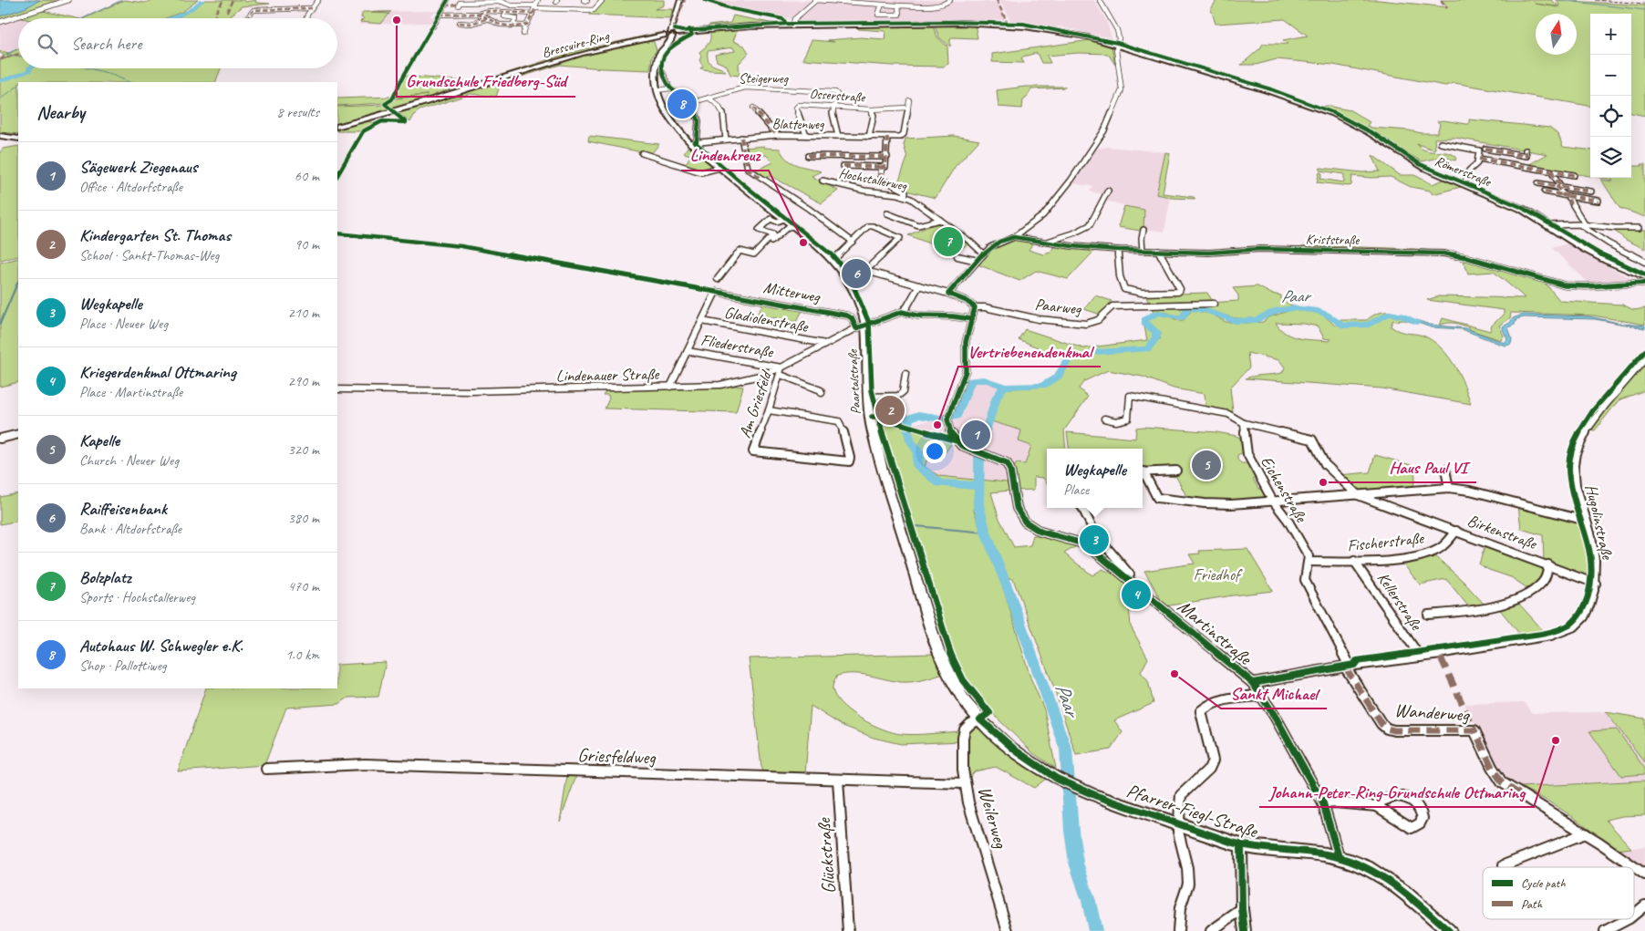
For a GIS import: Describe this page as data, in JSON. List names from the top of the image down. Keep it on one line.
{"streets":{"main road":["Bressuire-Ring","Römerstraße","Paartalstraße","Pfarrer-Fiegl-Straße"],"street":["Steigerweg","Osserstraße","Blattenweg","Hochstallerweg","Kriststraße","Mitterweg","Paarweg","Gladiolenstraße","Fliederstraße","Lindenauer Straße","Am Griesfeld","Eichenstraße","Hugolinstraße","Birkenstraße","Fischerstraße","Kellerstraße","Martinstraße","Wanderweg","Griesfeldweg","Weilerweg","Glückstraße"]},"crossings":[["Bressuire-Ring","Römerstraße"],["Bressuire-Ring","Paartalstraße"],["Steigerweg","Osserstraße"],["Osserstraße","Blattenweg"],["Blattenweg","Paartalstraße"],["Mitterweg","Gladiolenstraße"],["Mitterweg","Lindenauer Straße"],["Gladiolenstraße","Lindenauer Straße"],["Fliederstraße","Lindenauer Straße"],["Fliederstraße","Am Griesfeld"],["Lindenauer Straße","Paartalstraße"],["Lindenauer Straße","Am Griesfeld"],["Paartalstraße","Pfarrer-Fiegl-Straße"],["Eichenstraße","Fischerstraße"],["Hugolinstraße","Birkenstraße"],["Hugolinstraße","Kellerstraße"],["Hugolinstraße","Martinstraße"],["Hugolinstraße","Wanderweg"],["Birkenstraße","Fischerstraße"],["Fischerstraße","Kellerstraße"],["Martinstraße","Pfarrer-Fiegl-Straße"],["Griesfeldweg","Weilerweg"],["Griesfeldweg","Glückstraße"],["Pfarrer-Fiegl-Straße","Weilerweg"]],"water":["Paar"],"parks":["Friedhof"],"places":["Grundschule Friedberg-Süd","Lindenkreuz","Vertriebenendenkmal","Haus Paul VI","Sankt Michael","Johann-Peter-Ring-Grundschule Ottmaring"],"legend":["Cycle path","Path"],"north":"top","page":{"map_buttons":["+","−"],"search":"Search here","heading":["Nearby","8 results"],"pins":["8","7","6","2","1","5","3","4"],"list":[{"mark":"1","name":"Sägewerk Ziegenaus","note":"Office · Altdorfstraße","value":"60 m"},{"mark":"2","name":"Kindergarten St. Thomas","note":"School · Sankt-Thomas-Weg","value":"90 m"},{"mark":"3","name":"Wegkapelle","note":"Place · Neuer Weg","value":"210 m"},{"mark":"4","name":"Kriegerdenkmal Ottmaring","note":"Place · Martinstraße","value":"290 m"},{"mark":"5","name":"Kapelle","note":"Church · Neuer Weg","value":"320 m"},{"mark":"6","name":"Raiffeisenbank","note":"Bank · Altdorfstraße","value":"380 m"},{"mark":"7","name":"Bolzplatz","note":"Sports · Hochstallerweg","value":"470 m"},{"mark":"8","name":"Autohaus W. Schwegler e.K.","note":"Shop · Pallottiweg","value":"1.0 km"}],"popup":["Wegkapelle","Place"]}}
